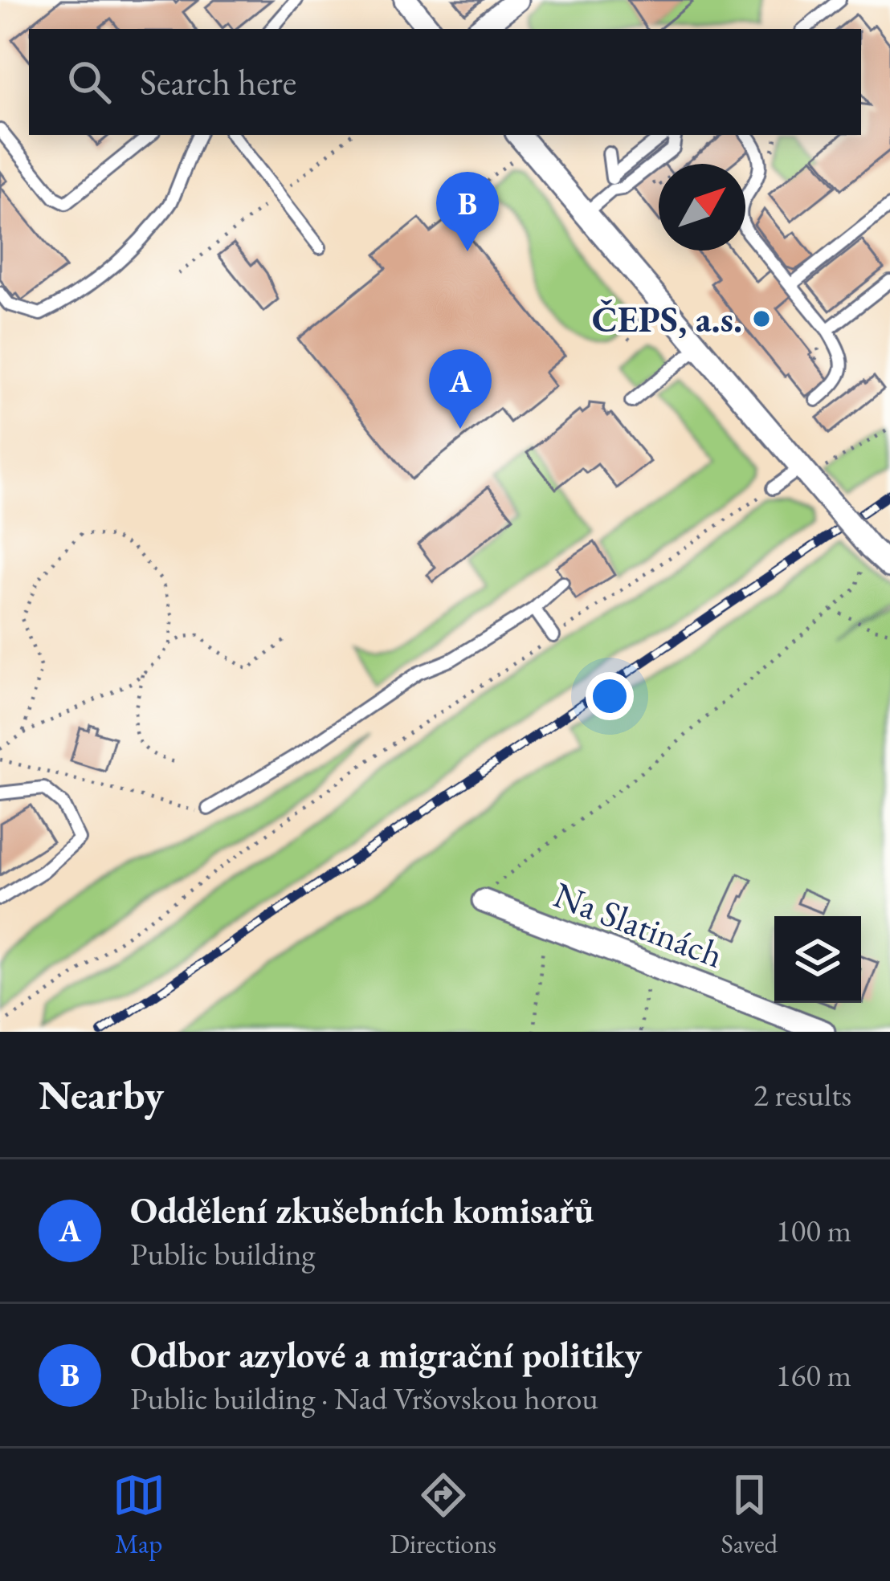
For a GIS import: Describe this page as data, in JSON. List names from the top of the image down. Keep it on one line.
{"streets":{"street":["Na Slatinách"]},"places":["ČEPS, a.s."],"north":"top right","page":{"search":"Search here","pins":["B","A"],"heading":["Nearby","2 results"],"list":[{"mark":"A","name":"Oddělení zkušebních komisařů","note":"Public building","value":"100 m"},{"mark":"B","name":"Odbor azylové a migrační politiky","note":"Public building · Nad Vršovskou horou","value":"160 m"}],"nav":["Map","Directions","Saved"]}}
